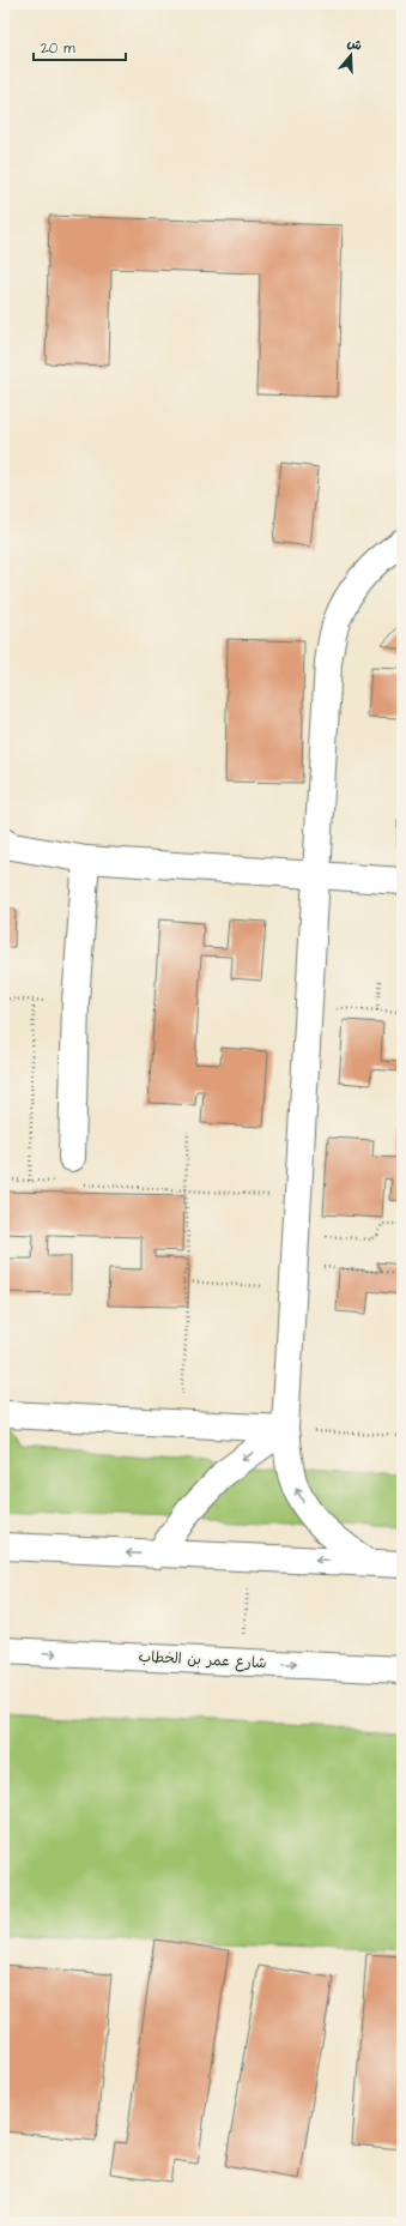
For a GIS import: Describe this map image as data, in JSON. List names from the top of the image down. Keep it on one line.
{"streets":{"street":["شارع عمر بن الخطاب"]},"scale_bar":"20 m","north":"top"}
